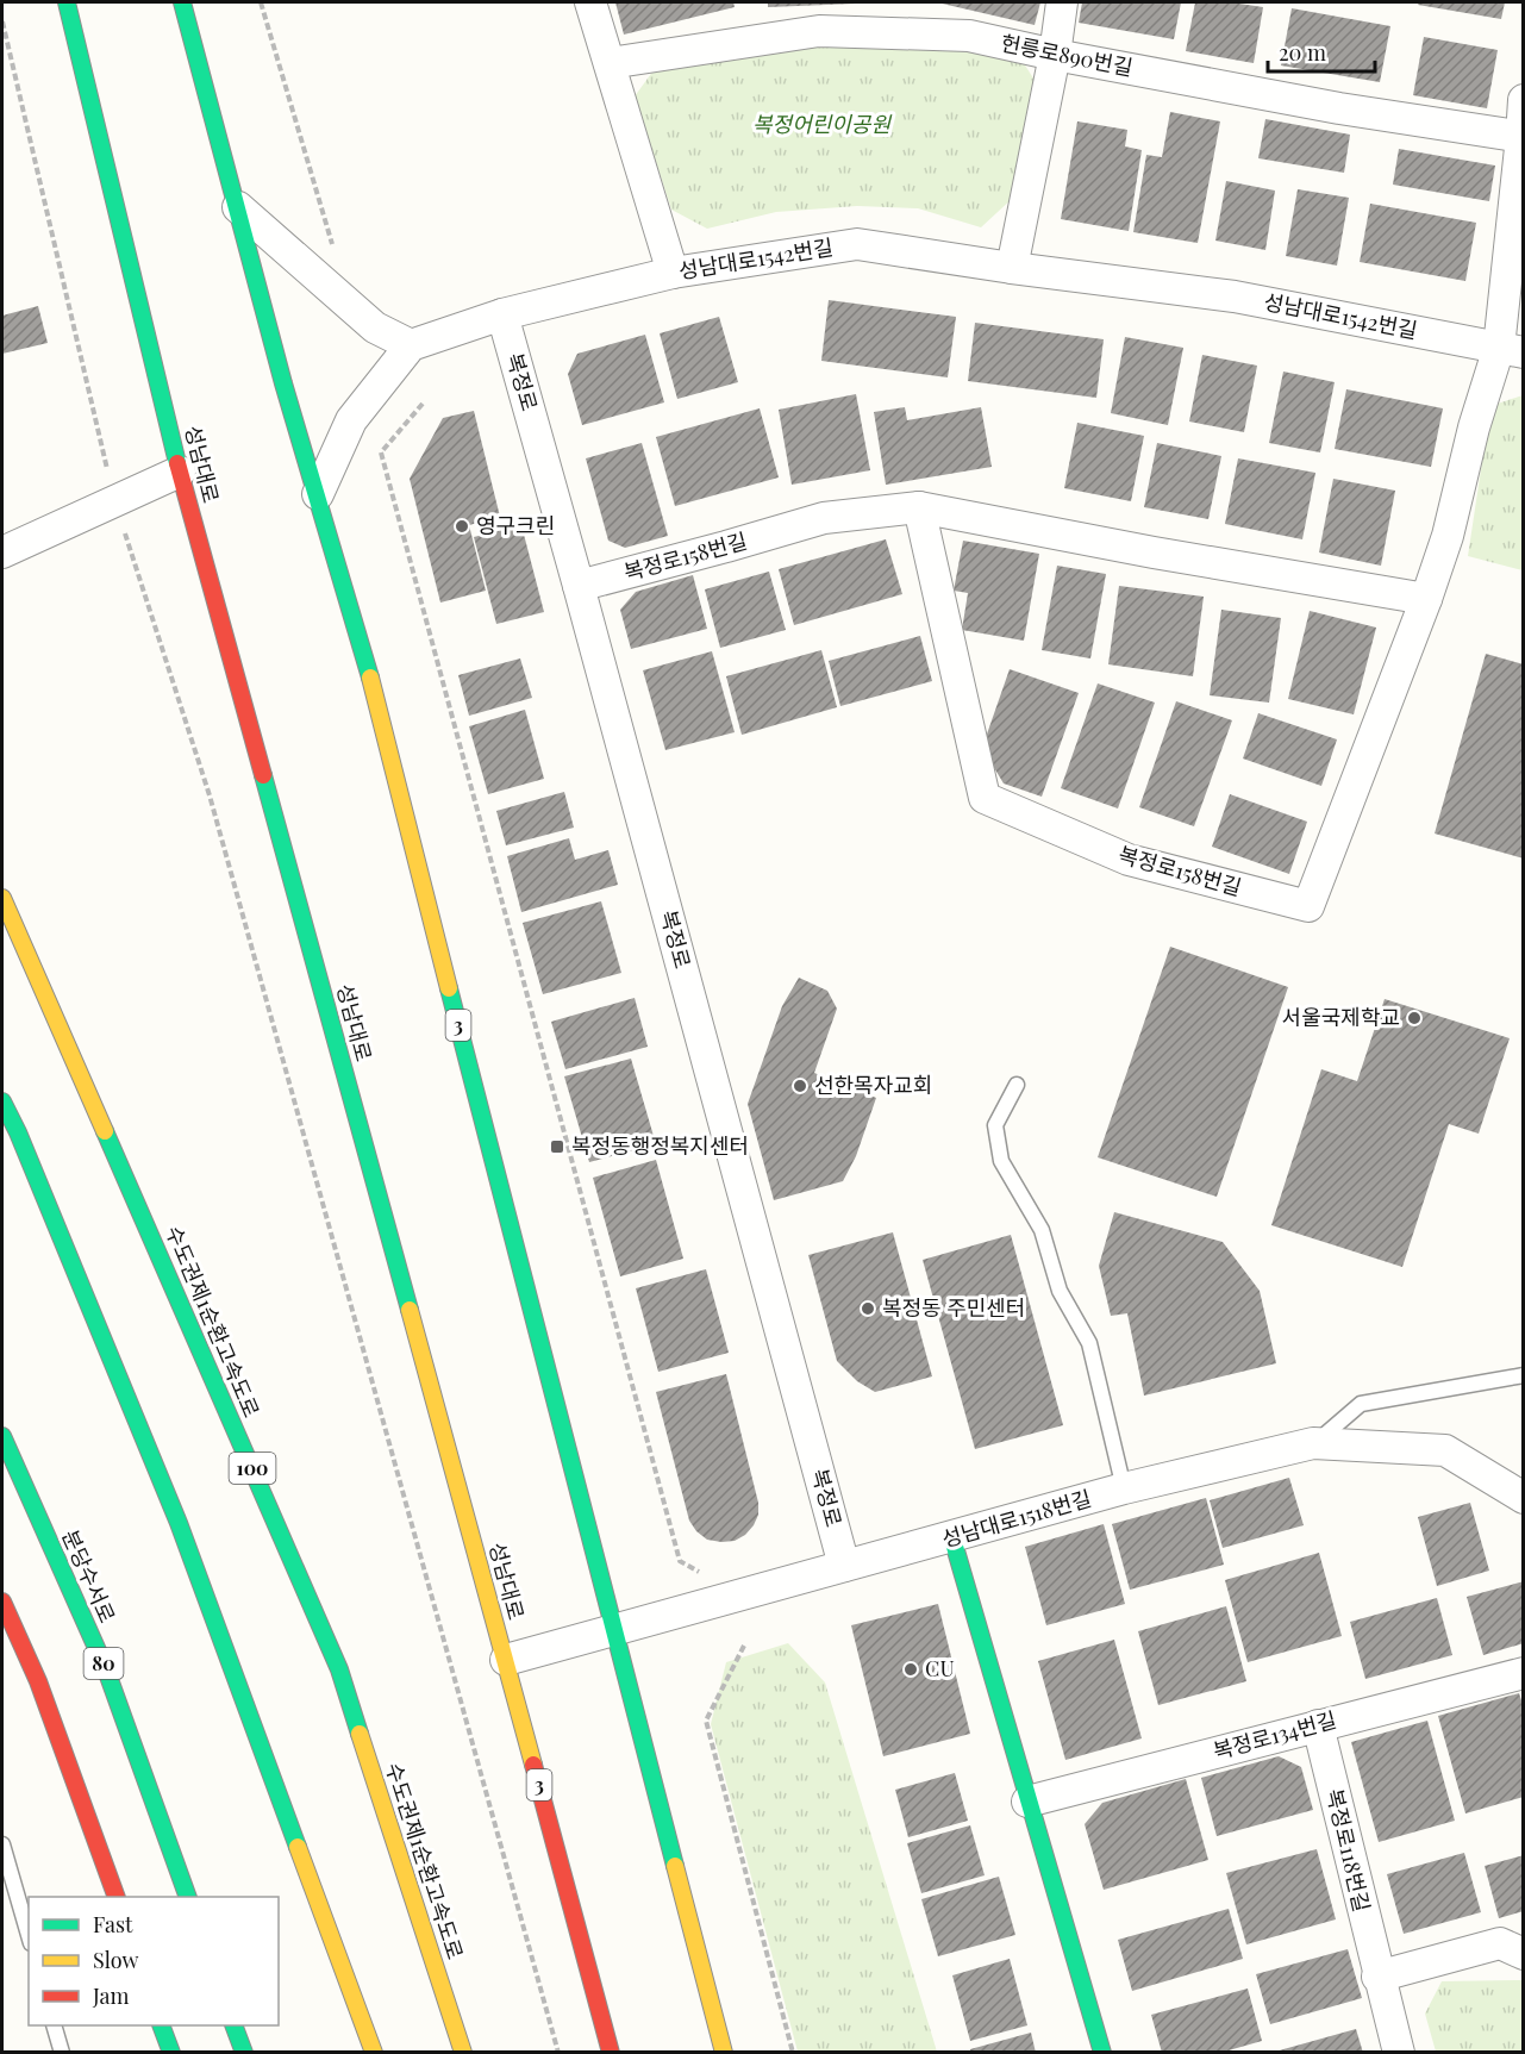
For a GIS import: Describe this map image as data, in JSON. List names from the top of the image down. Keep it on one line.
{"streets":{"main road":["성남대로","3","수도권제1순환고속도로","100","분당수서로","80"],"street":["헌릉로890번길","성남대로1542번길","복정로","복정로158번길","성남대로1518번길","복정로134번길","복정로118번길"]},"crossings":[["성남대로1542번길","복정로"],["성남대로1542번길","복정로158번길"],["복정로","복정로158번길"],["복정로","성남대로1518번길"],["성남대로","성남대로1518번길"],["3","성남대로1518번길"],["복정로134번길","복정로118번길"]],"parks":["복정어린이공원"],"places":{"other":["영구크린","서울국제학교","선한목자교회","복정동 주민센터","CU"],"transit":["복정동행정복지센터"]},"legend":["Fast","Slow","Jam"],"scale_bar":"20 m"}
